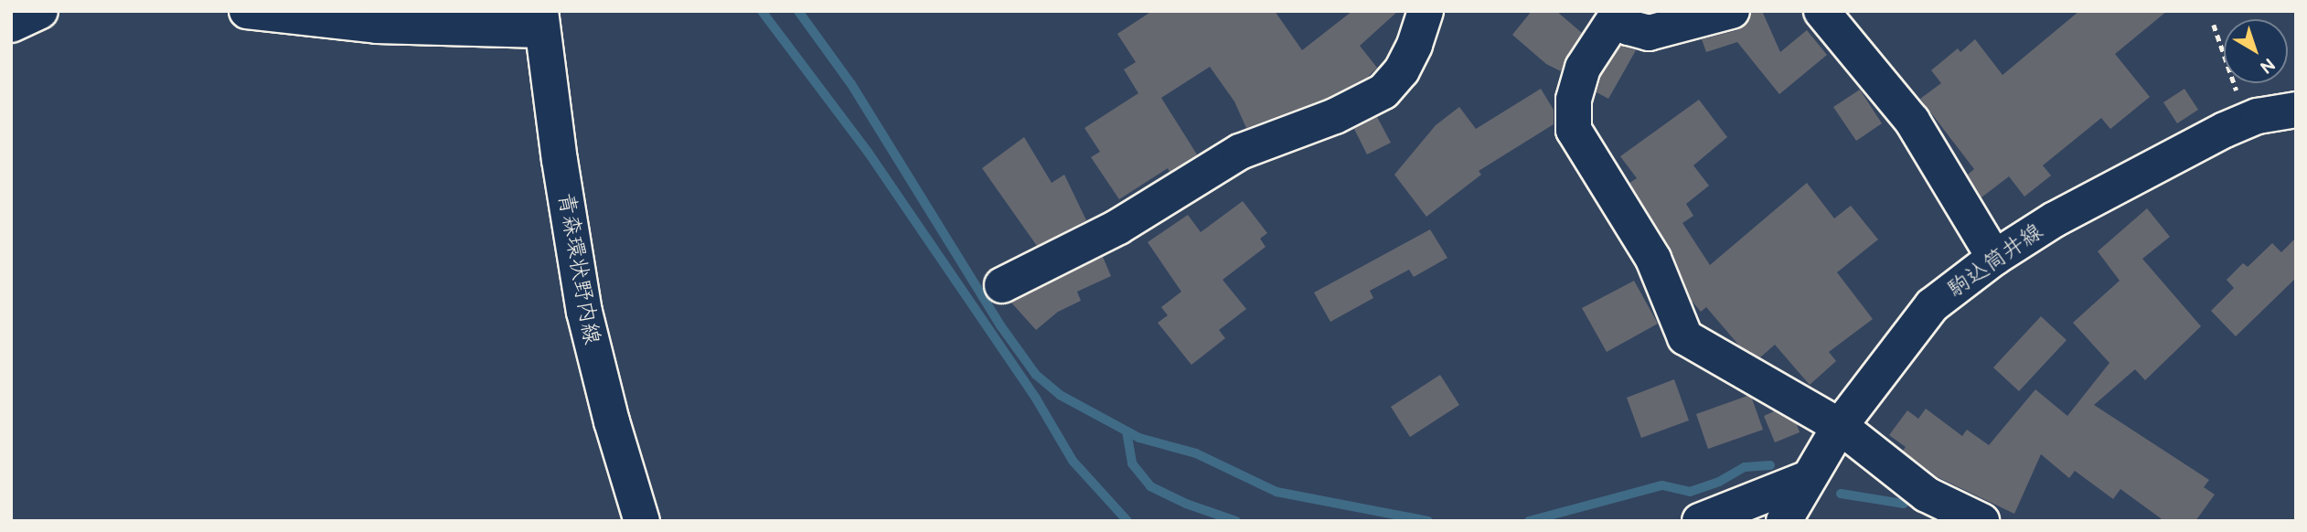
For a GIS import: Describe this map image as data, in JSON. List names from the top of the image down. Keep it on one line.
{"streets":{"street":["駒込筒井線","青森環状野内線"]},"north":"bottom right"}
